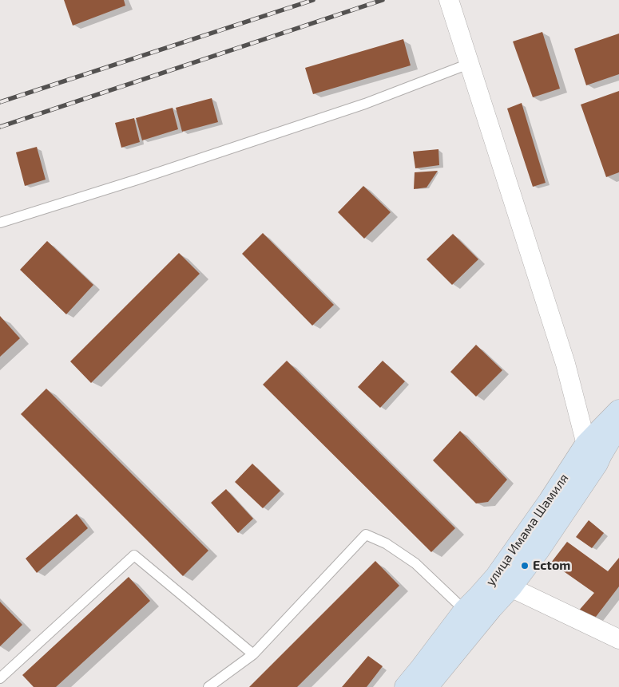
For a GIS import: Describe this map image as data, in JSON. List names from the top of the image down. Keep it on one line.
{"streets":{"main road":["улица Имама Шамиля"]},"places":["Ectom"]}
